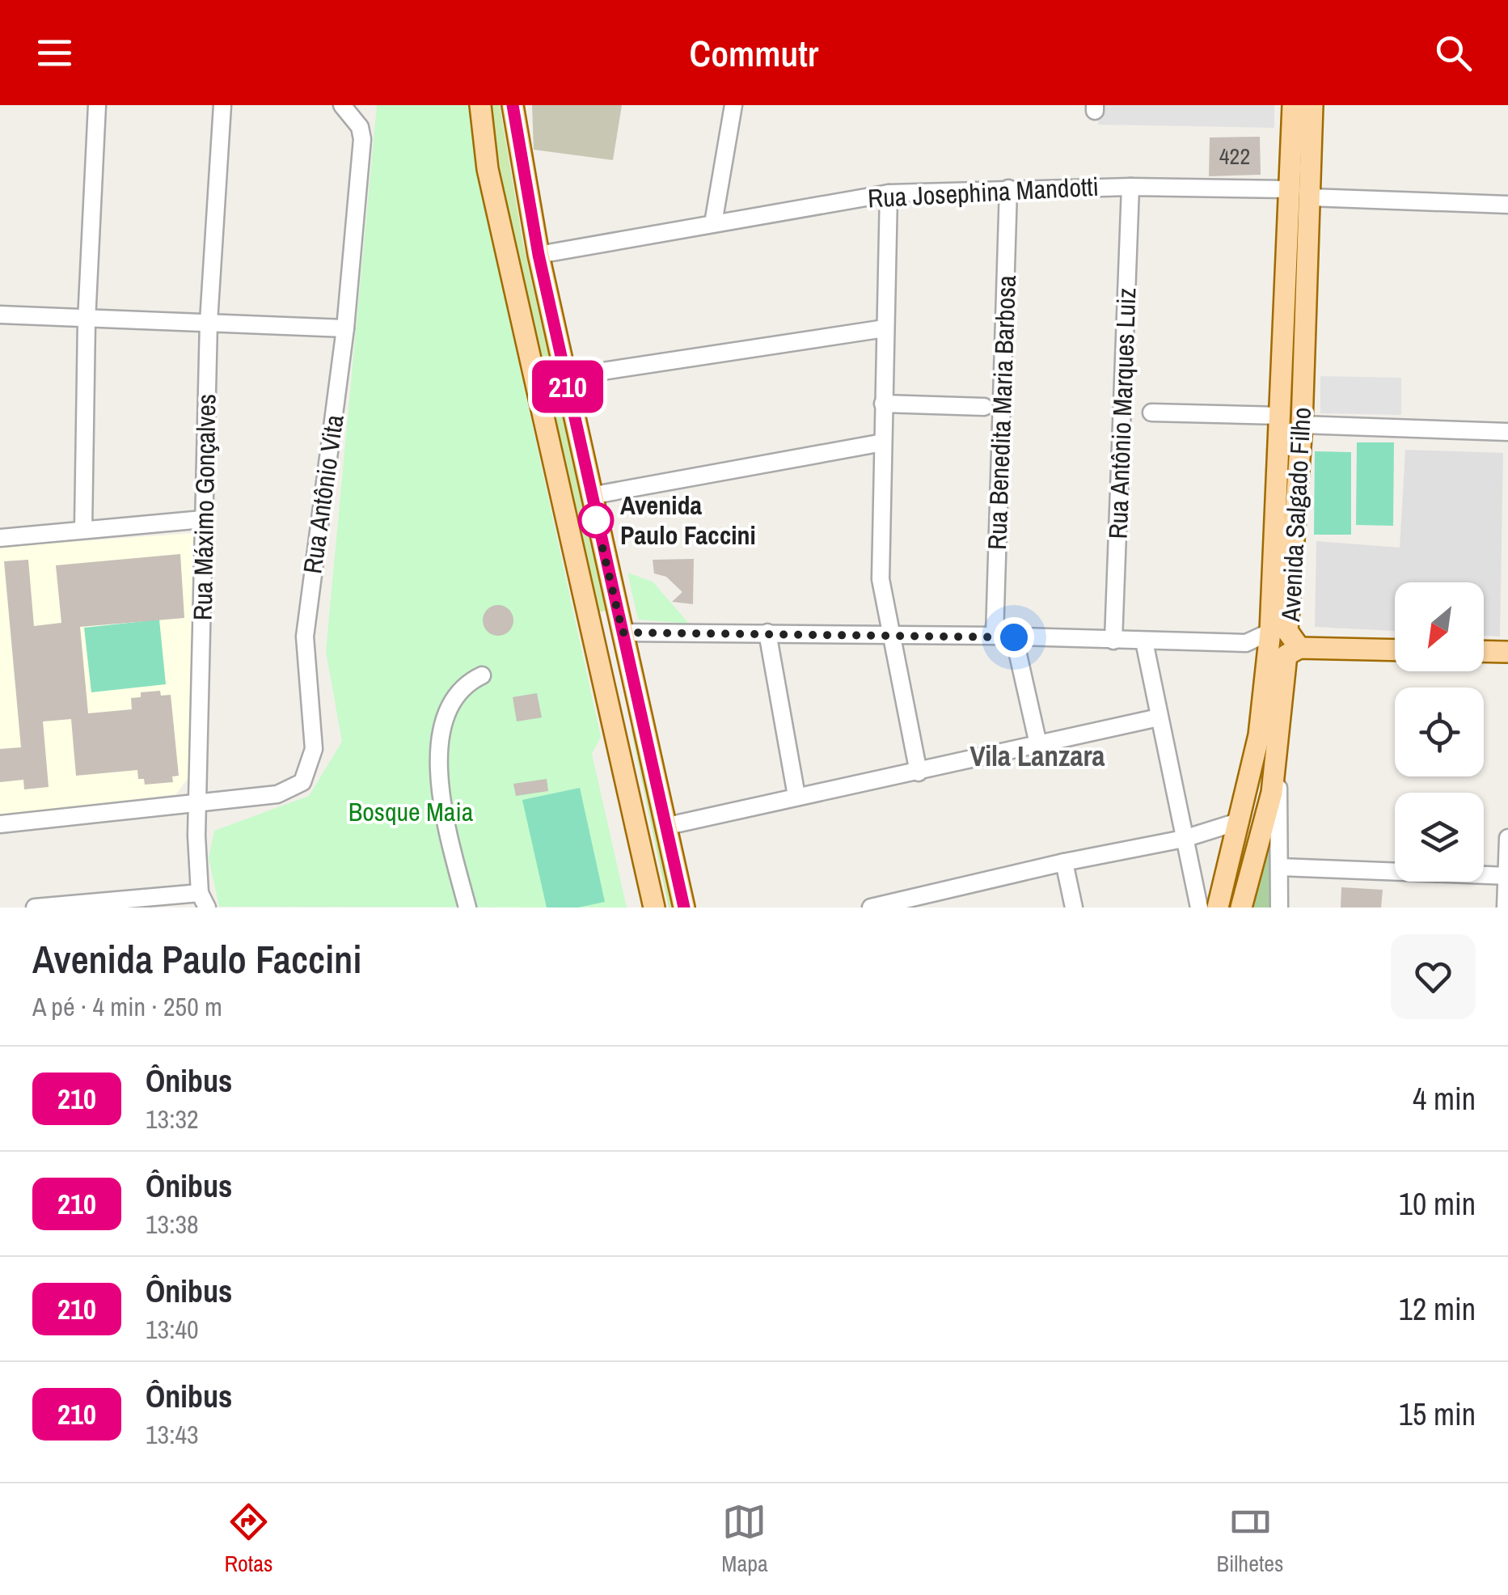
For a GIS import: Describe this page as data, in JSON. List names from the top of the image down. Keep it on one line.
{"streets":{"main road":["Avenida Salgado Filho"],"street":["Rua Josephina Mandotti","Rua Benedita Maria Barbosa","Rua Antônio Marques Luiz","Rua Antônio Vita","Rua Máximo Gonçalves"]},"crossings":[["Rua Josephina Mandotti","Rua Benedita Maria Barbosa"],["Rua Josephina Mandotti","Rua Antônio Marques Luiz"],["Rua Josephina Mandotti","Avenida Salgado Filho"],["Rua Antônio Vita","Rua Máximo Gonçalves"]],"districts":["Vila Lanzara"],"parks":["Bosque Maia"],"places":["Avenida Paulo Faccini"],"lines":["bus line 210"],"house_numbers":["422"],"north":"bottom left","page":{"header":"Commutr","on_map":"210","heading":["Avenida Paulo Faccini","A pé · 4 min · 250 m"],"list":[{"mark":"210","name":"Ônibus","note":"13:32","value":"4 min"},{"mark":"210","name":"Ônibus","note":"13:38","value":"10 min"},{"mark":"210","name":"Ônibus","note":"13:40","value":"12 min"},{"mark":"210","name":"Ônibus","note":"13:43","value":"15 min"}],"tabs":["Rotas","Mapa","Bilhetes"]}}
